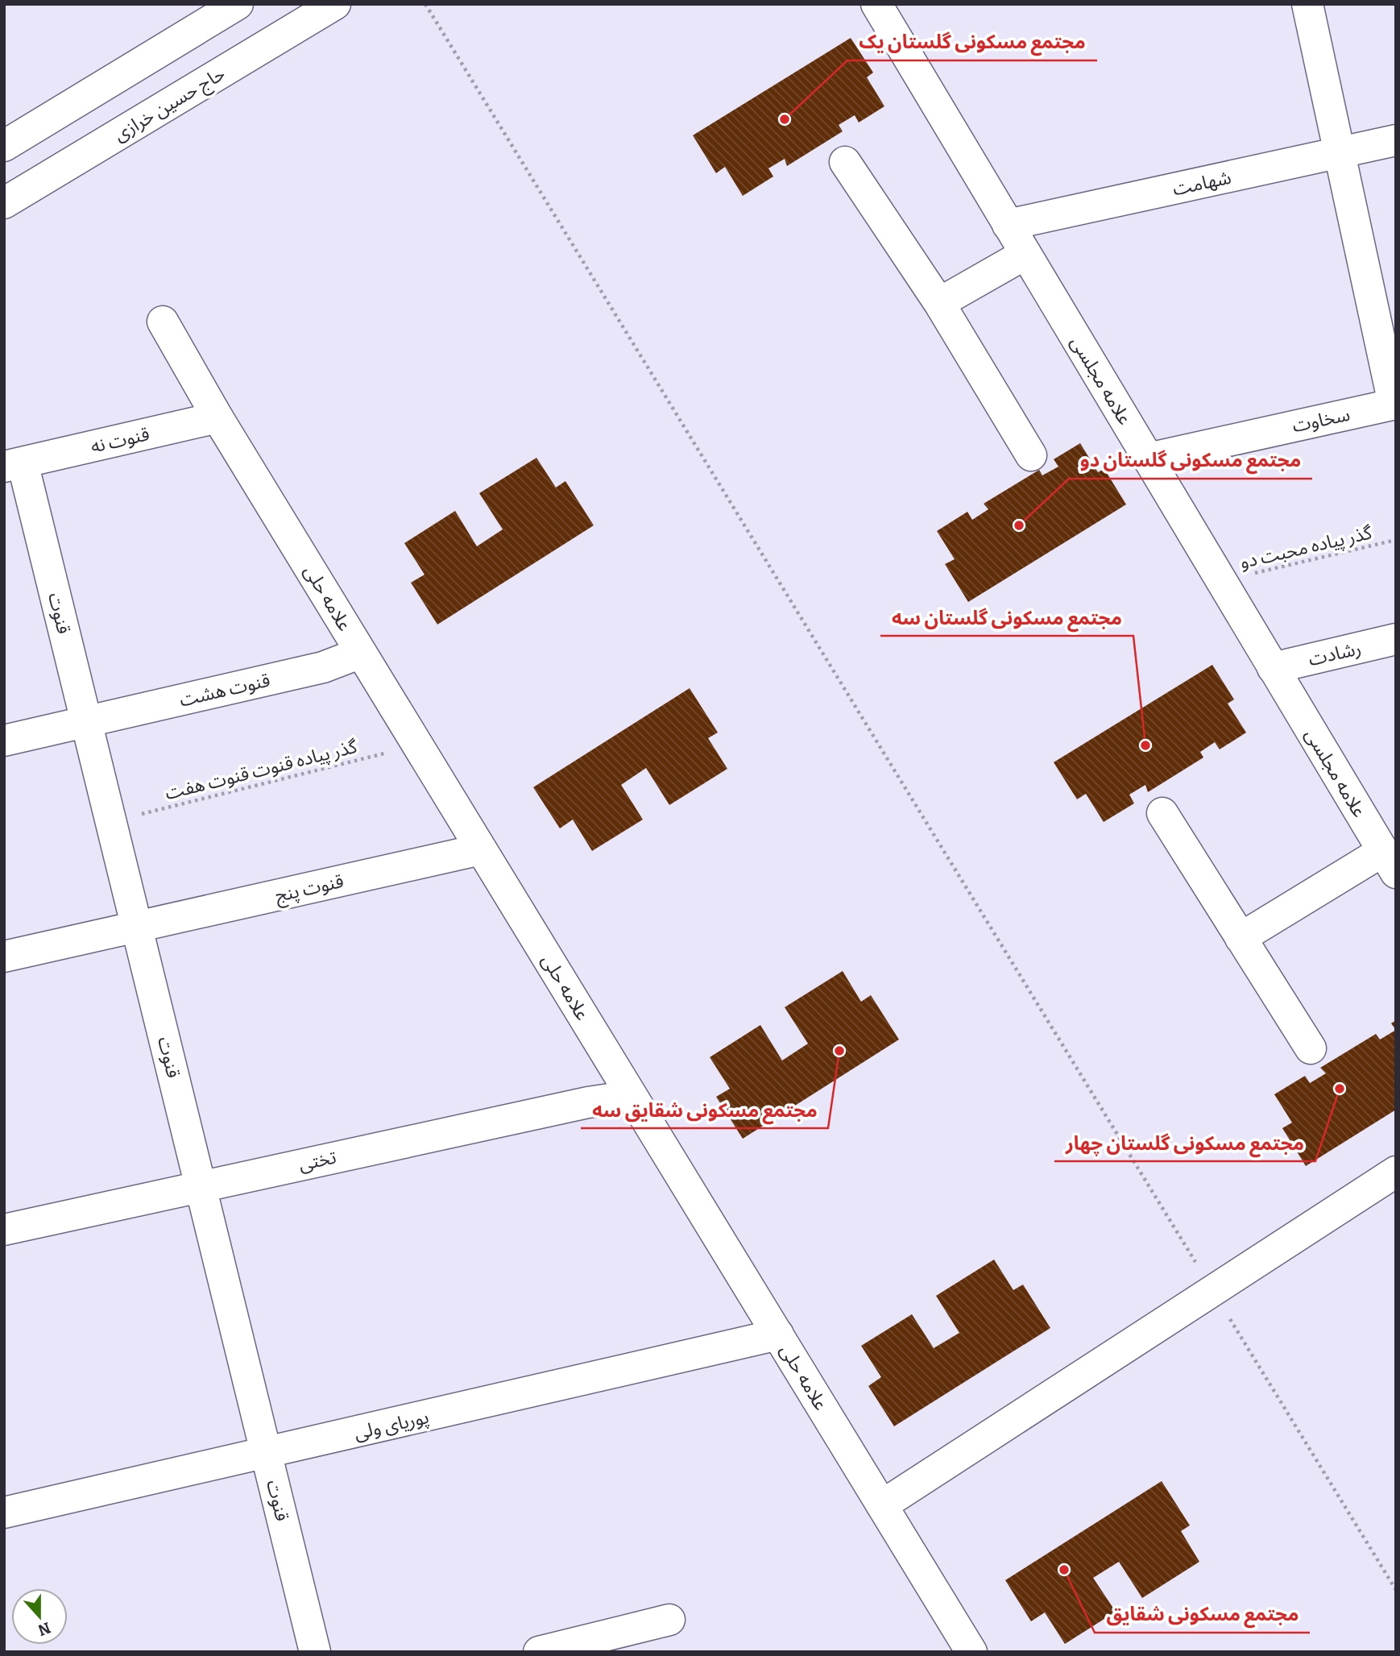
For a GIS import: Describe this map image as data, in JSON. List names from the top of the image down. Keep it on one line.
{"streets":{"street":["حاج حسین خرازی","شهامت","علامه مجلسی","سخاوت","قنوت نه","علامه حلی","قنوت","رشادت","قنوت هشت","قنوت پنج","تختی","پوریای ولی"],"path":["گذر پیاده محبت دو","گذر پیاده قنوت قنوت هفت"]},"crossings":[["شهامت","علامه مجلسی"],["علامه مجلسی","سخاوت"],["علامه مجلسی","گذر پیاده محبت دو"],["علامه مجلسی","رشادت"],["قنوت نه","علامه حلی"],["قنوت نه","قنوت"],["علامه حلی","قنوت هشت"],["علامه حلی","گذر پیاده قنوت قنوت هفت"],["علامه حلی","قنوت پنج"],["علامه حلی","تختی"],["علامه حلی","پوریای ولی"],["قنوت","قنوت هشت"],["قنوت","گذر پیاده قنوت قنوت هفت"],["قنوت","قنوت پنج"],["قنوت","تختی"],["قنوت","پوریای ولی"]],"places":["مجتمع مسکونی گلستان یک","مجتمع مسکونی گلستان دو","مجتمع مسکونی گلستان سه","مجتمع مسکونی شقایق سه","مجتمع مسکونی گلستان چهار","مجتمع مسکونی شقایق"],"north":"bottom"}
